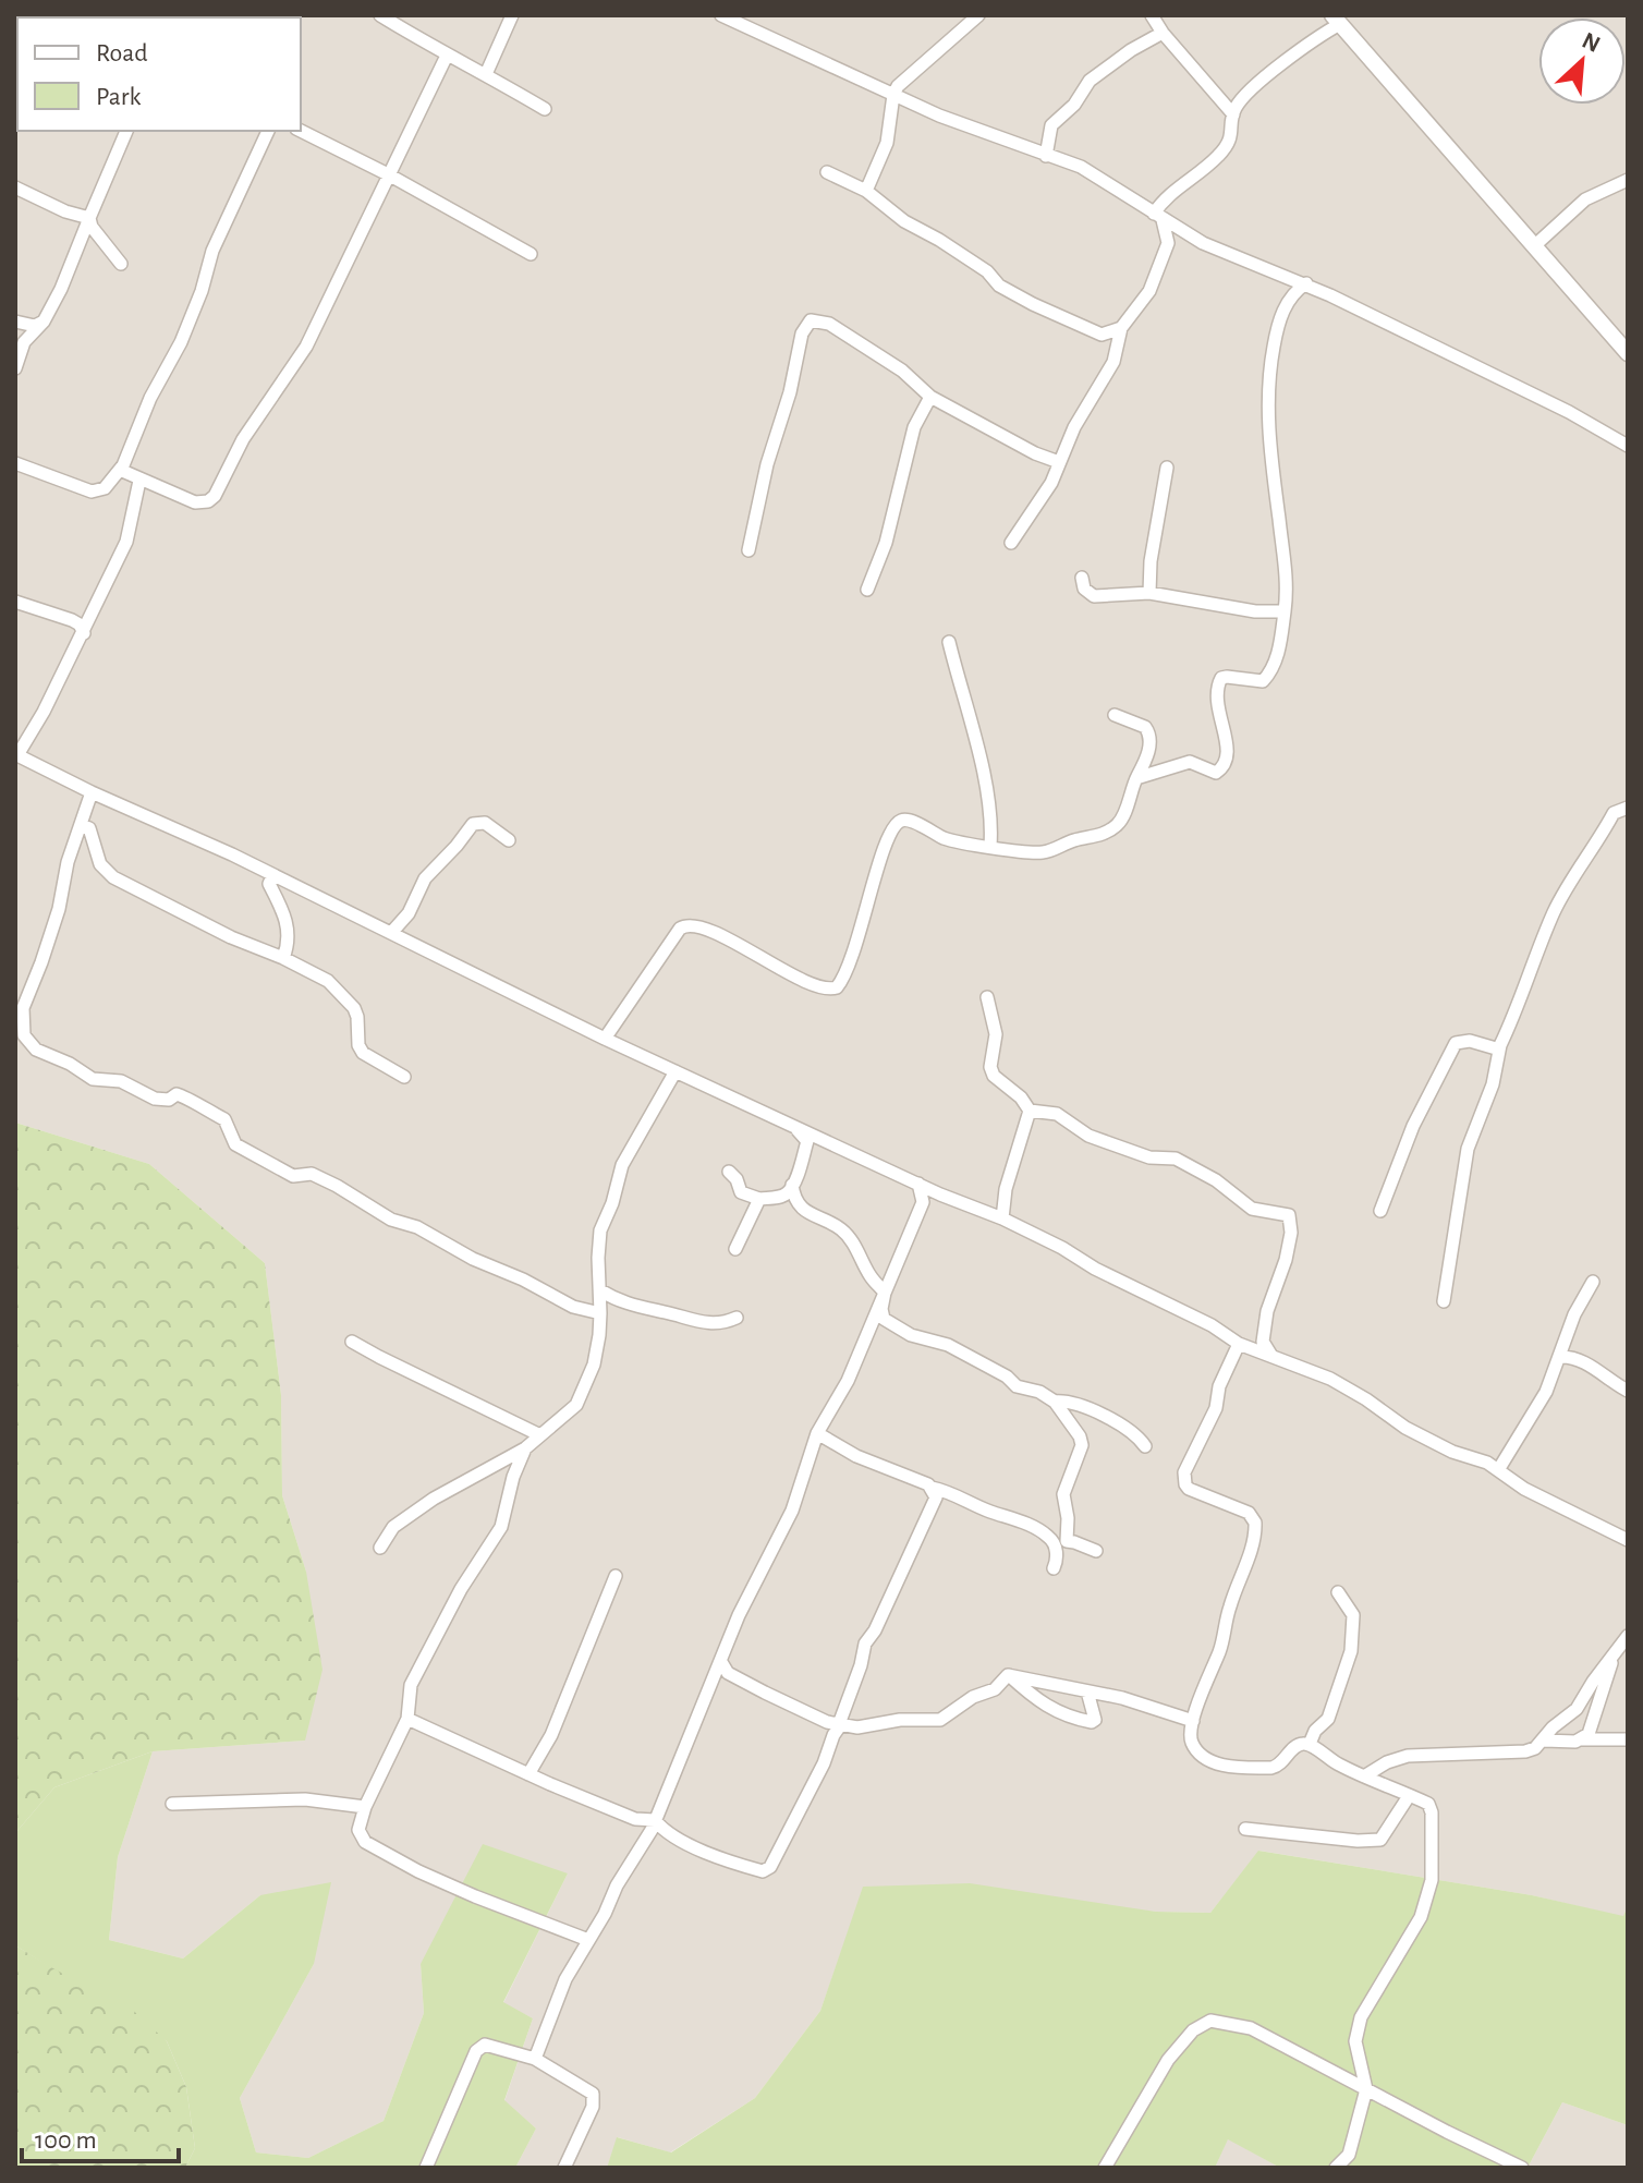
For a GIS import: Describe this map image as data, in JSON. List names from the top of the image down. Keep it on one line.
{"legend":["Road","Park"],"scale_bar":"100 m","north":"top right"}
